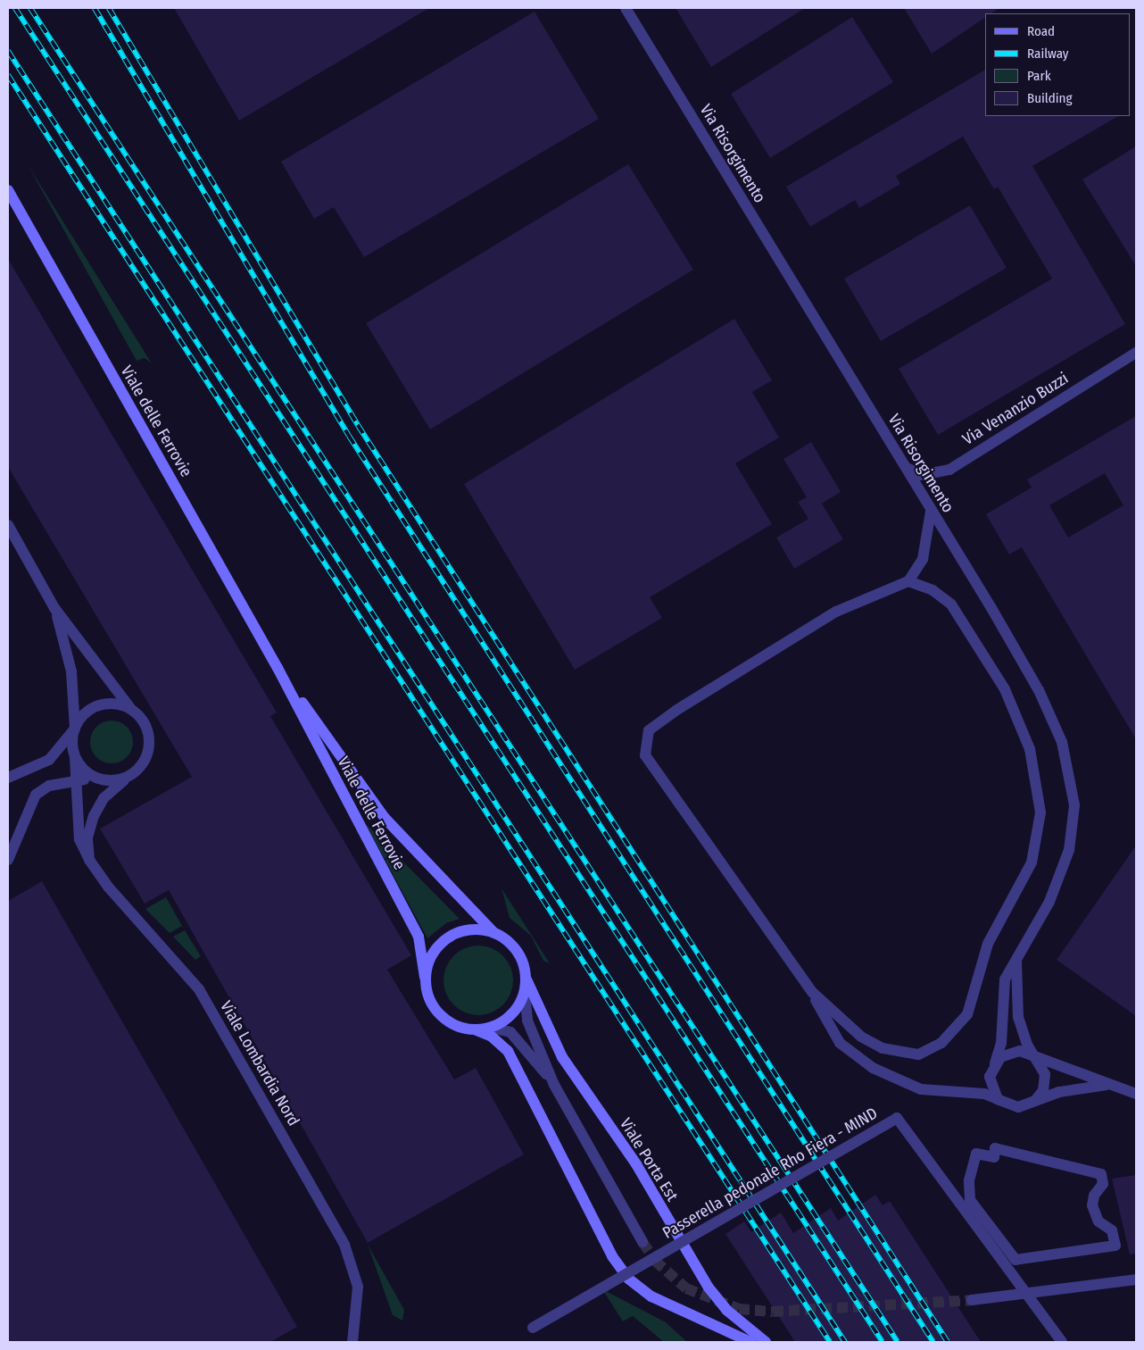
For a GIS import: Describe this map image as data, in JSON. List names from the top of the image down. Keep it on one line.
{"streets":{"street":["Via Risorgimento","Via Venanzio Buzzi","Viale delle Ferrovie","Viale Lombardia Nord","Viale Porta Est","Passerella pedonale Rho Fiera - MIND"]},"crossings":[["Via Risorgimento","Via Venanzio Buzzi"],["Viale delle Ferrovie","Viale Porta Est"]],"legend":["Road","Railway","Park","Building"]}
